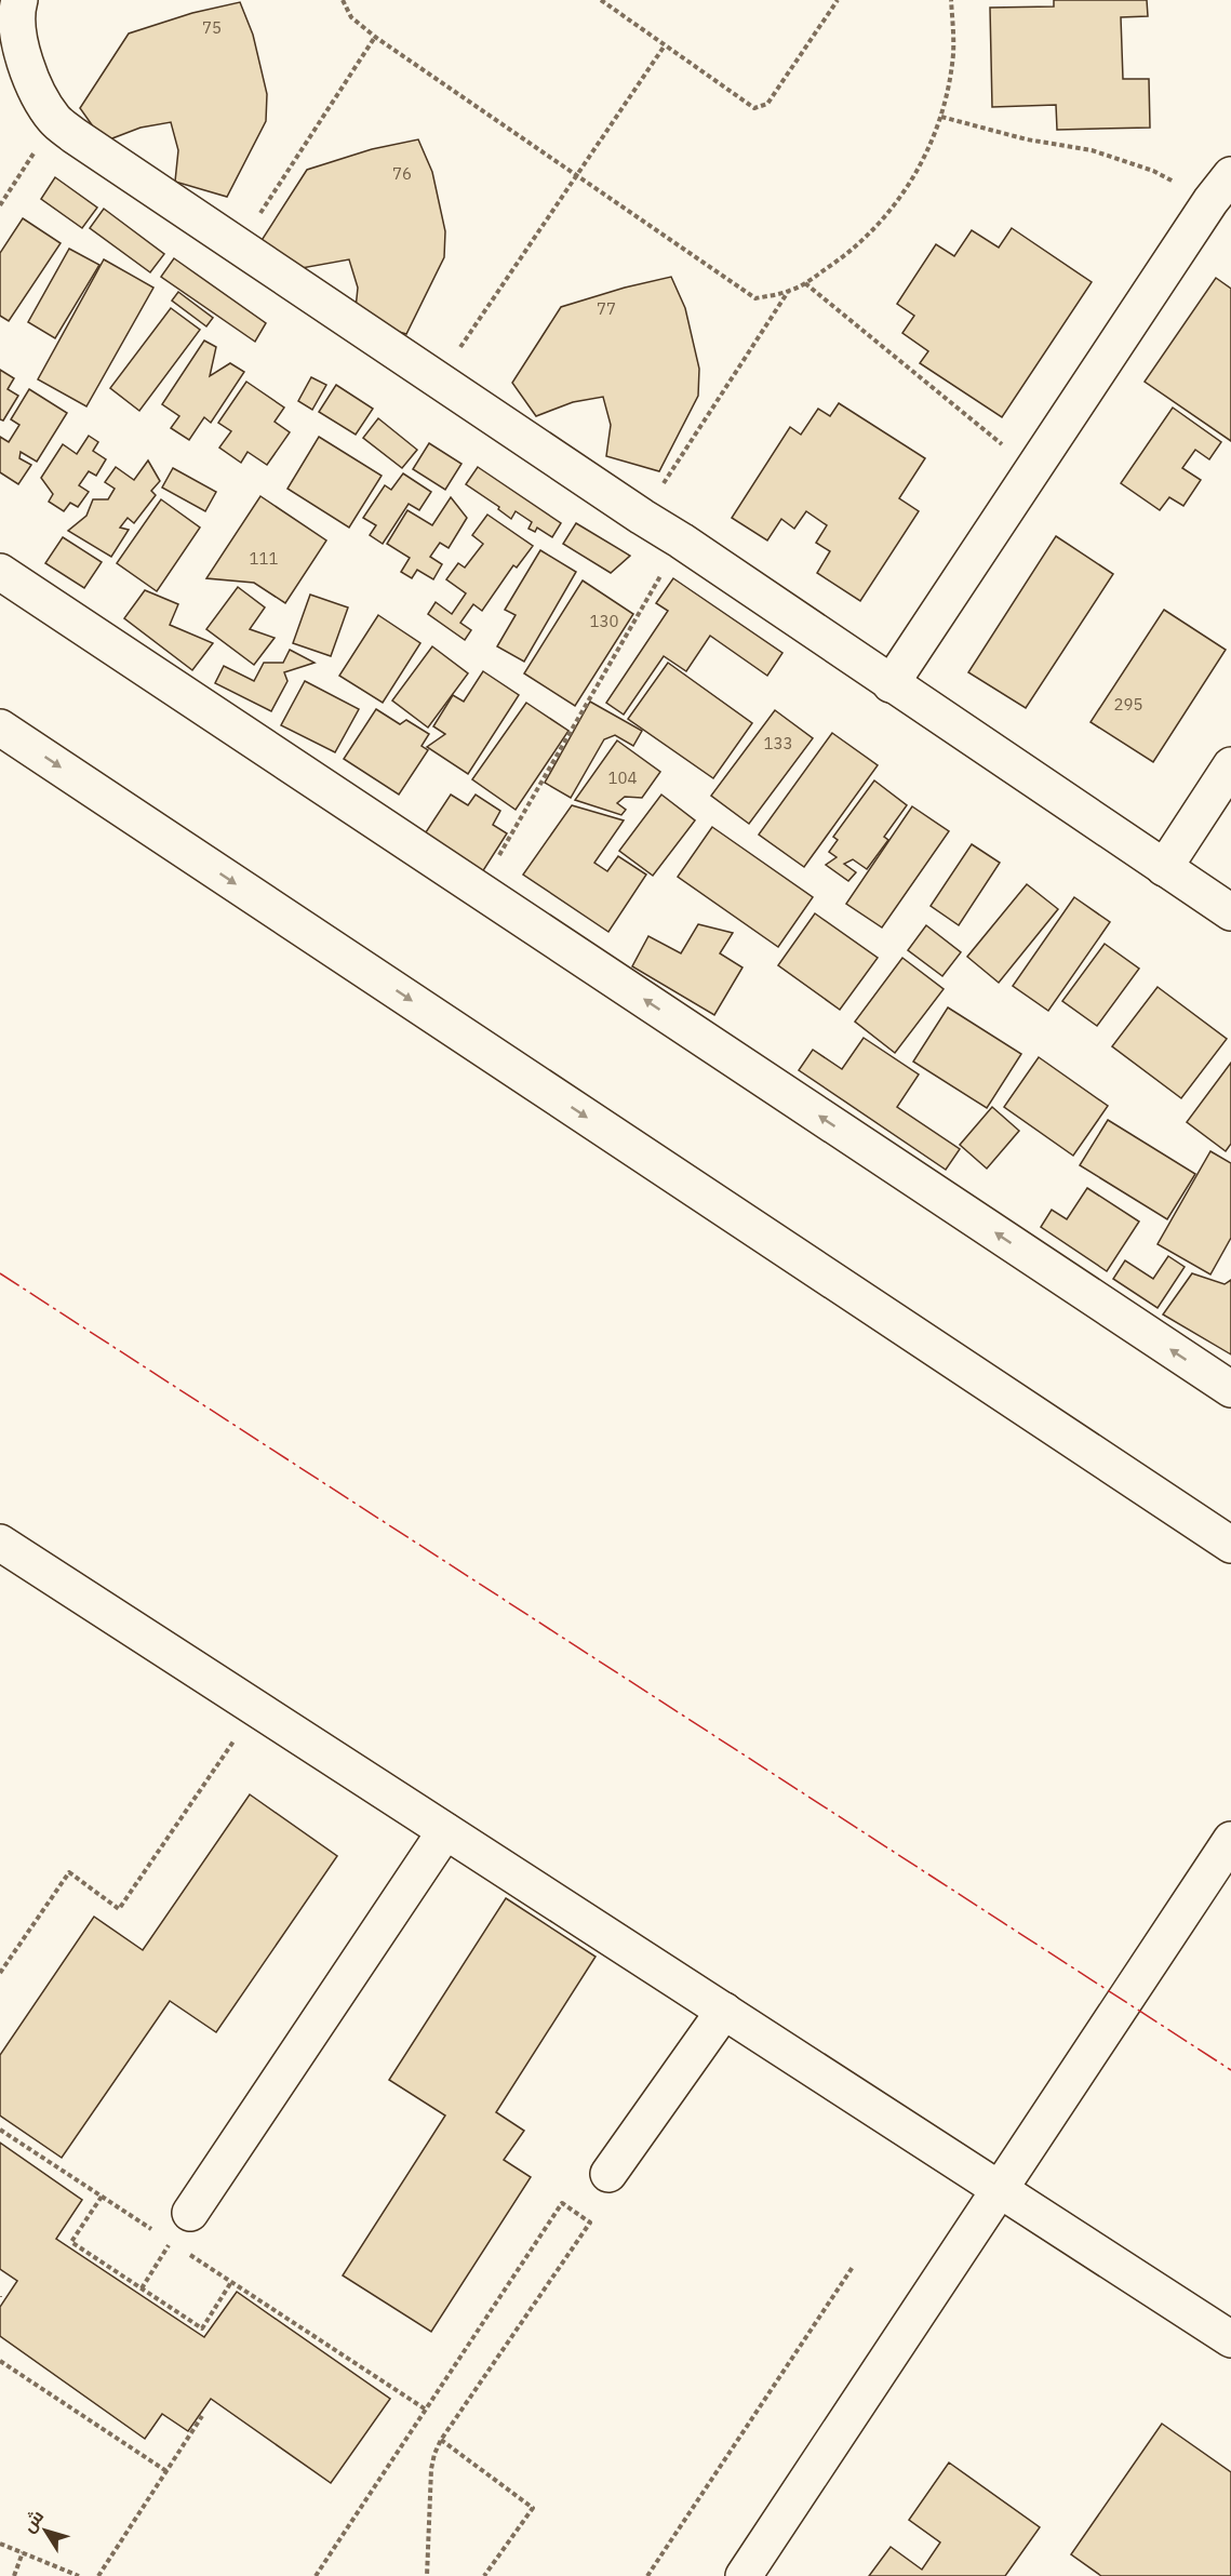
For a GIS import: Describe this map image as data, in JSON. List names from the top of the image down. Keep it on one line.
{"house_numbers":["75","76","77","111","130","295","133","104"],"north":"top left"}
